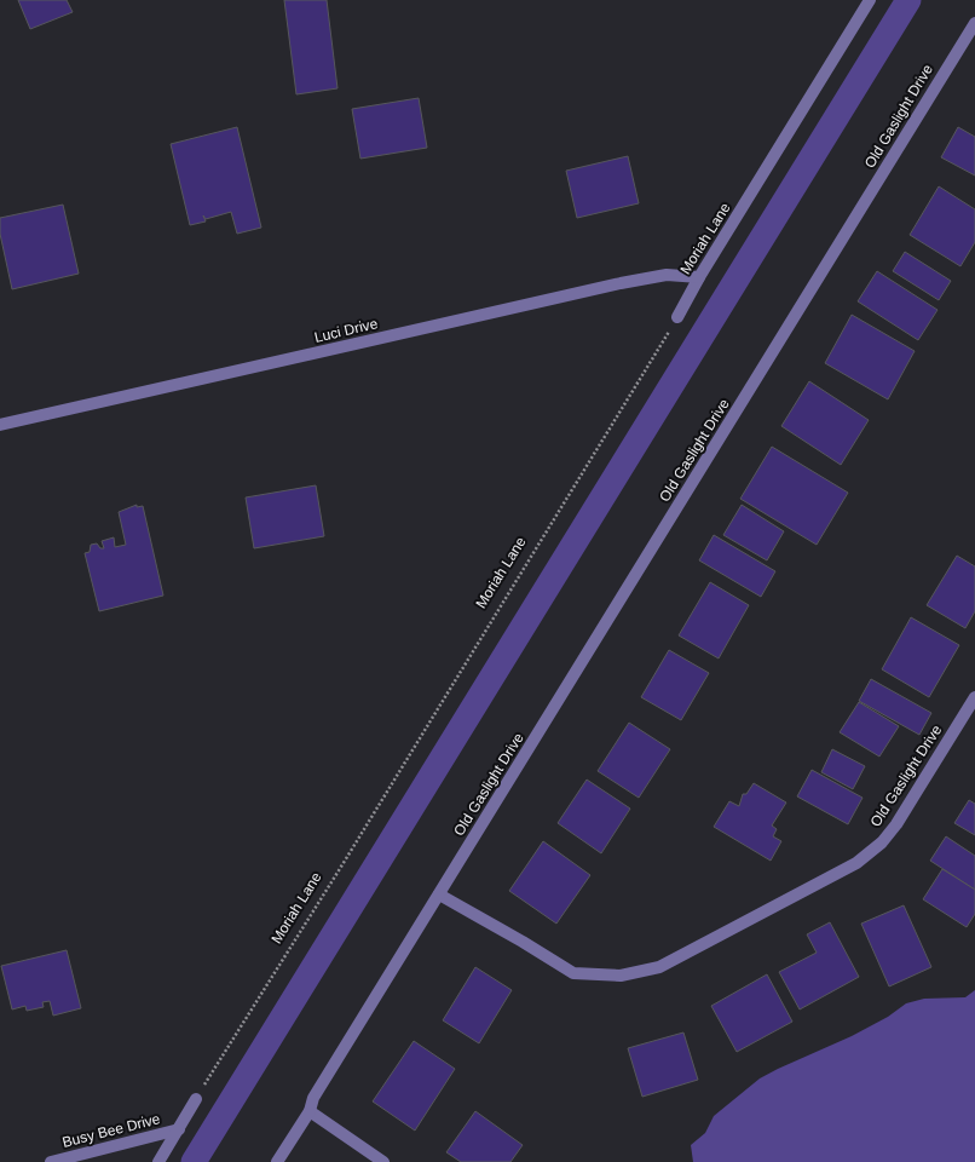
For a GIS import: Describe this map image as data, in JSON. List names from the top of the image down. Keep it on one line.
{"streets":{"street":["Old Gaslight Drive","Moriah Lane","Luci Drive","Busy Bee Drive"]},"crossings":[["Moriah Lane","Luci Drive"]]}
